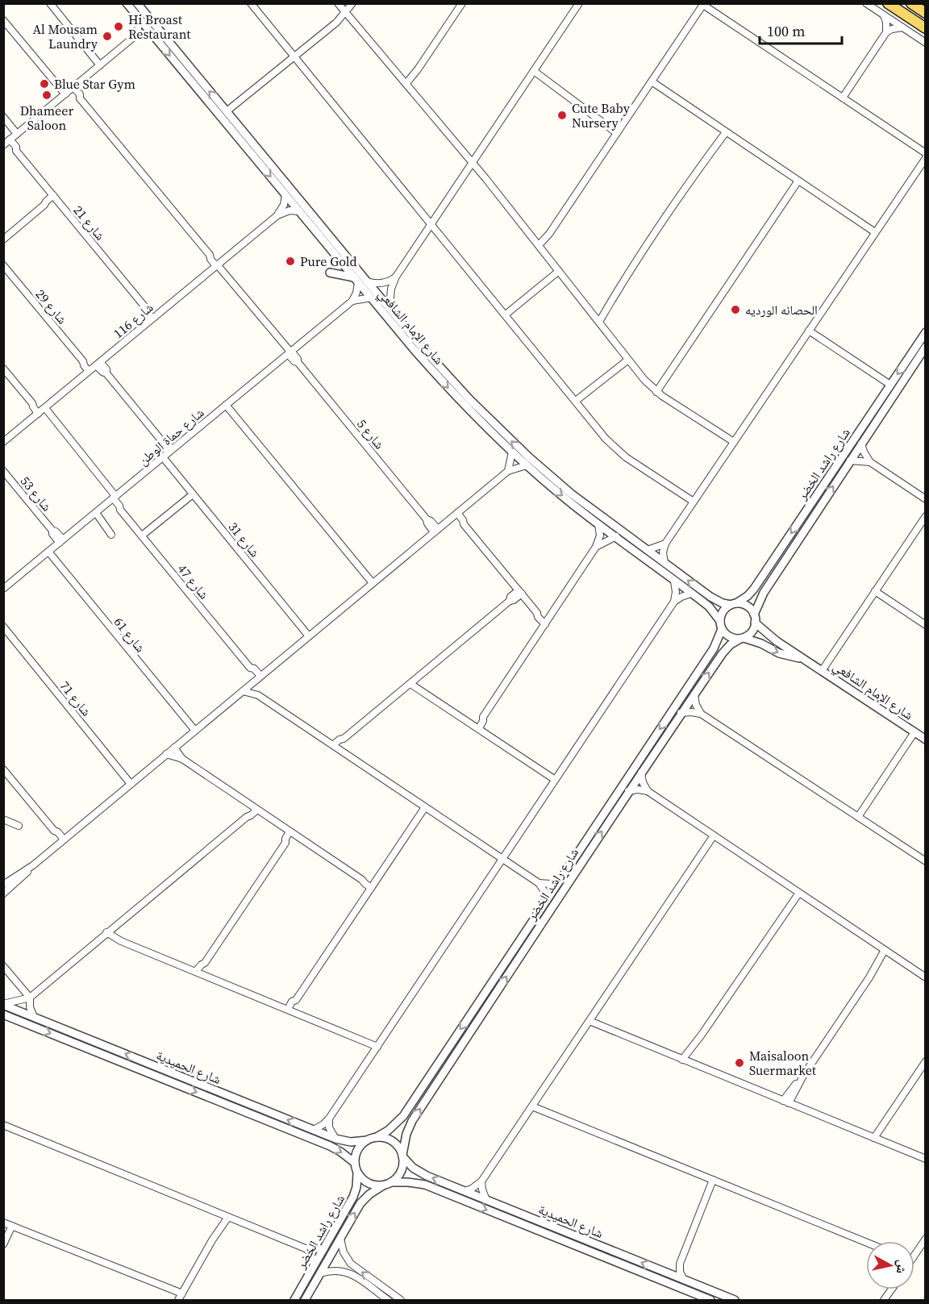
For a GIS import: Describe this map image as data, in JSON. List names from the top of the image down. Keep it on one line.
{"streets":{"street":["شارع 21","شارع 29","شارع 116","شارع الإمام الشافعي","شارع 5","شارع حماة الوطن","شارع راشد الخضر","شارع 53","شارع 31","شارع 47","شارع 61","شارع 71","شارع الحميدية"]},"crossings":[["شارع 21","شارع 116"],["شارع 29","شارع 116"],["شارع 116","شارع الإمام الشافعي"],["شارع 116","شارع 5"],["شارع 116","شارع 47"],["شارع الإمام الشافعي","شارع حماة الوطن"],["شارع الإمام الشافعي","شارع راشد الخضر"],["شارع 5","شارع حماة الوطن"],["شارع حماة الوطن","شارع 53"],["شارع حماة الوطن","شارع 31"],["شارع حماة الوطن","شارع 47"],["شارع حماة الوطن","شارع 61"],["شارع راشد الخضر","شارع الحميدية"]],"places":["Hi Broast Restaurant","Al Mousam Laundry","Blue Star Gym","Dhameer Saloon","Cute Baby Nursery","Pure Gold","الحصانه الورديه","Maisaloon Suermarket"],"scale_bar":"100 m","north":"right"}
